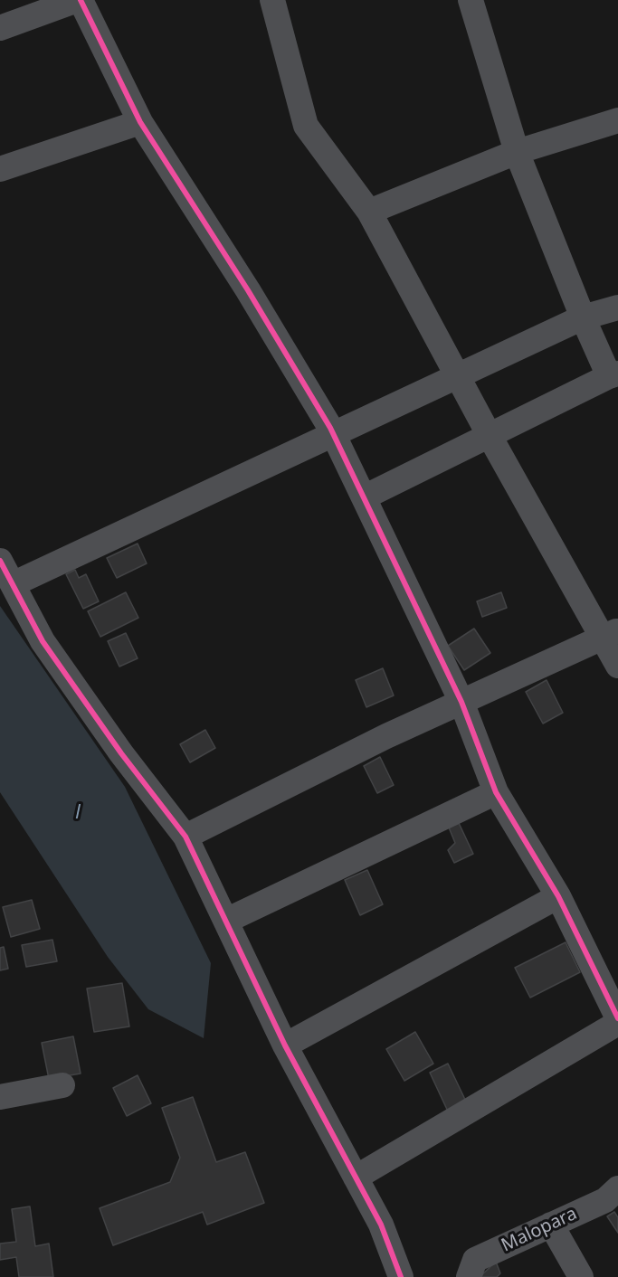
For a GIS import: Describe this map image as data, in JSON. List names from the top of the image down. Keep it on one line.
{"streets":{"street":["Malopara"]},"water":["l"]}
